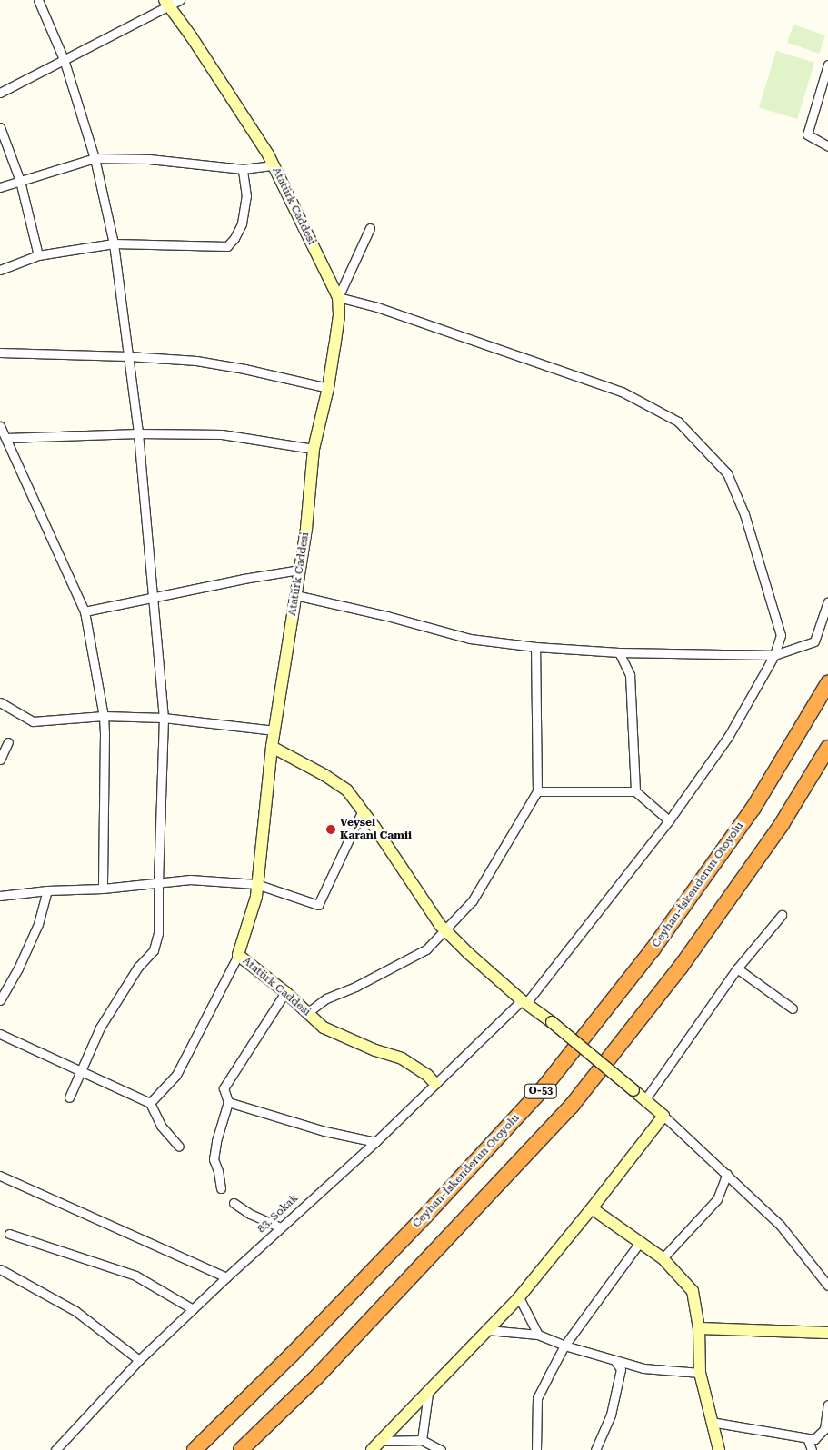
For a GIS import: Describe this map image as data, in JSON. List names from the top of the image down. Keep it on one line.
{"streets":{"highway":["Ceyhan-İskenderun Otoyolu","O-53"],"street":["Atatürk Caddesi","83. Sokak"]},"crossings":[["Atatürk Caddesi","83. Sokak"]],"places":["Veysel Karani Camii"]}
